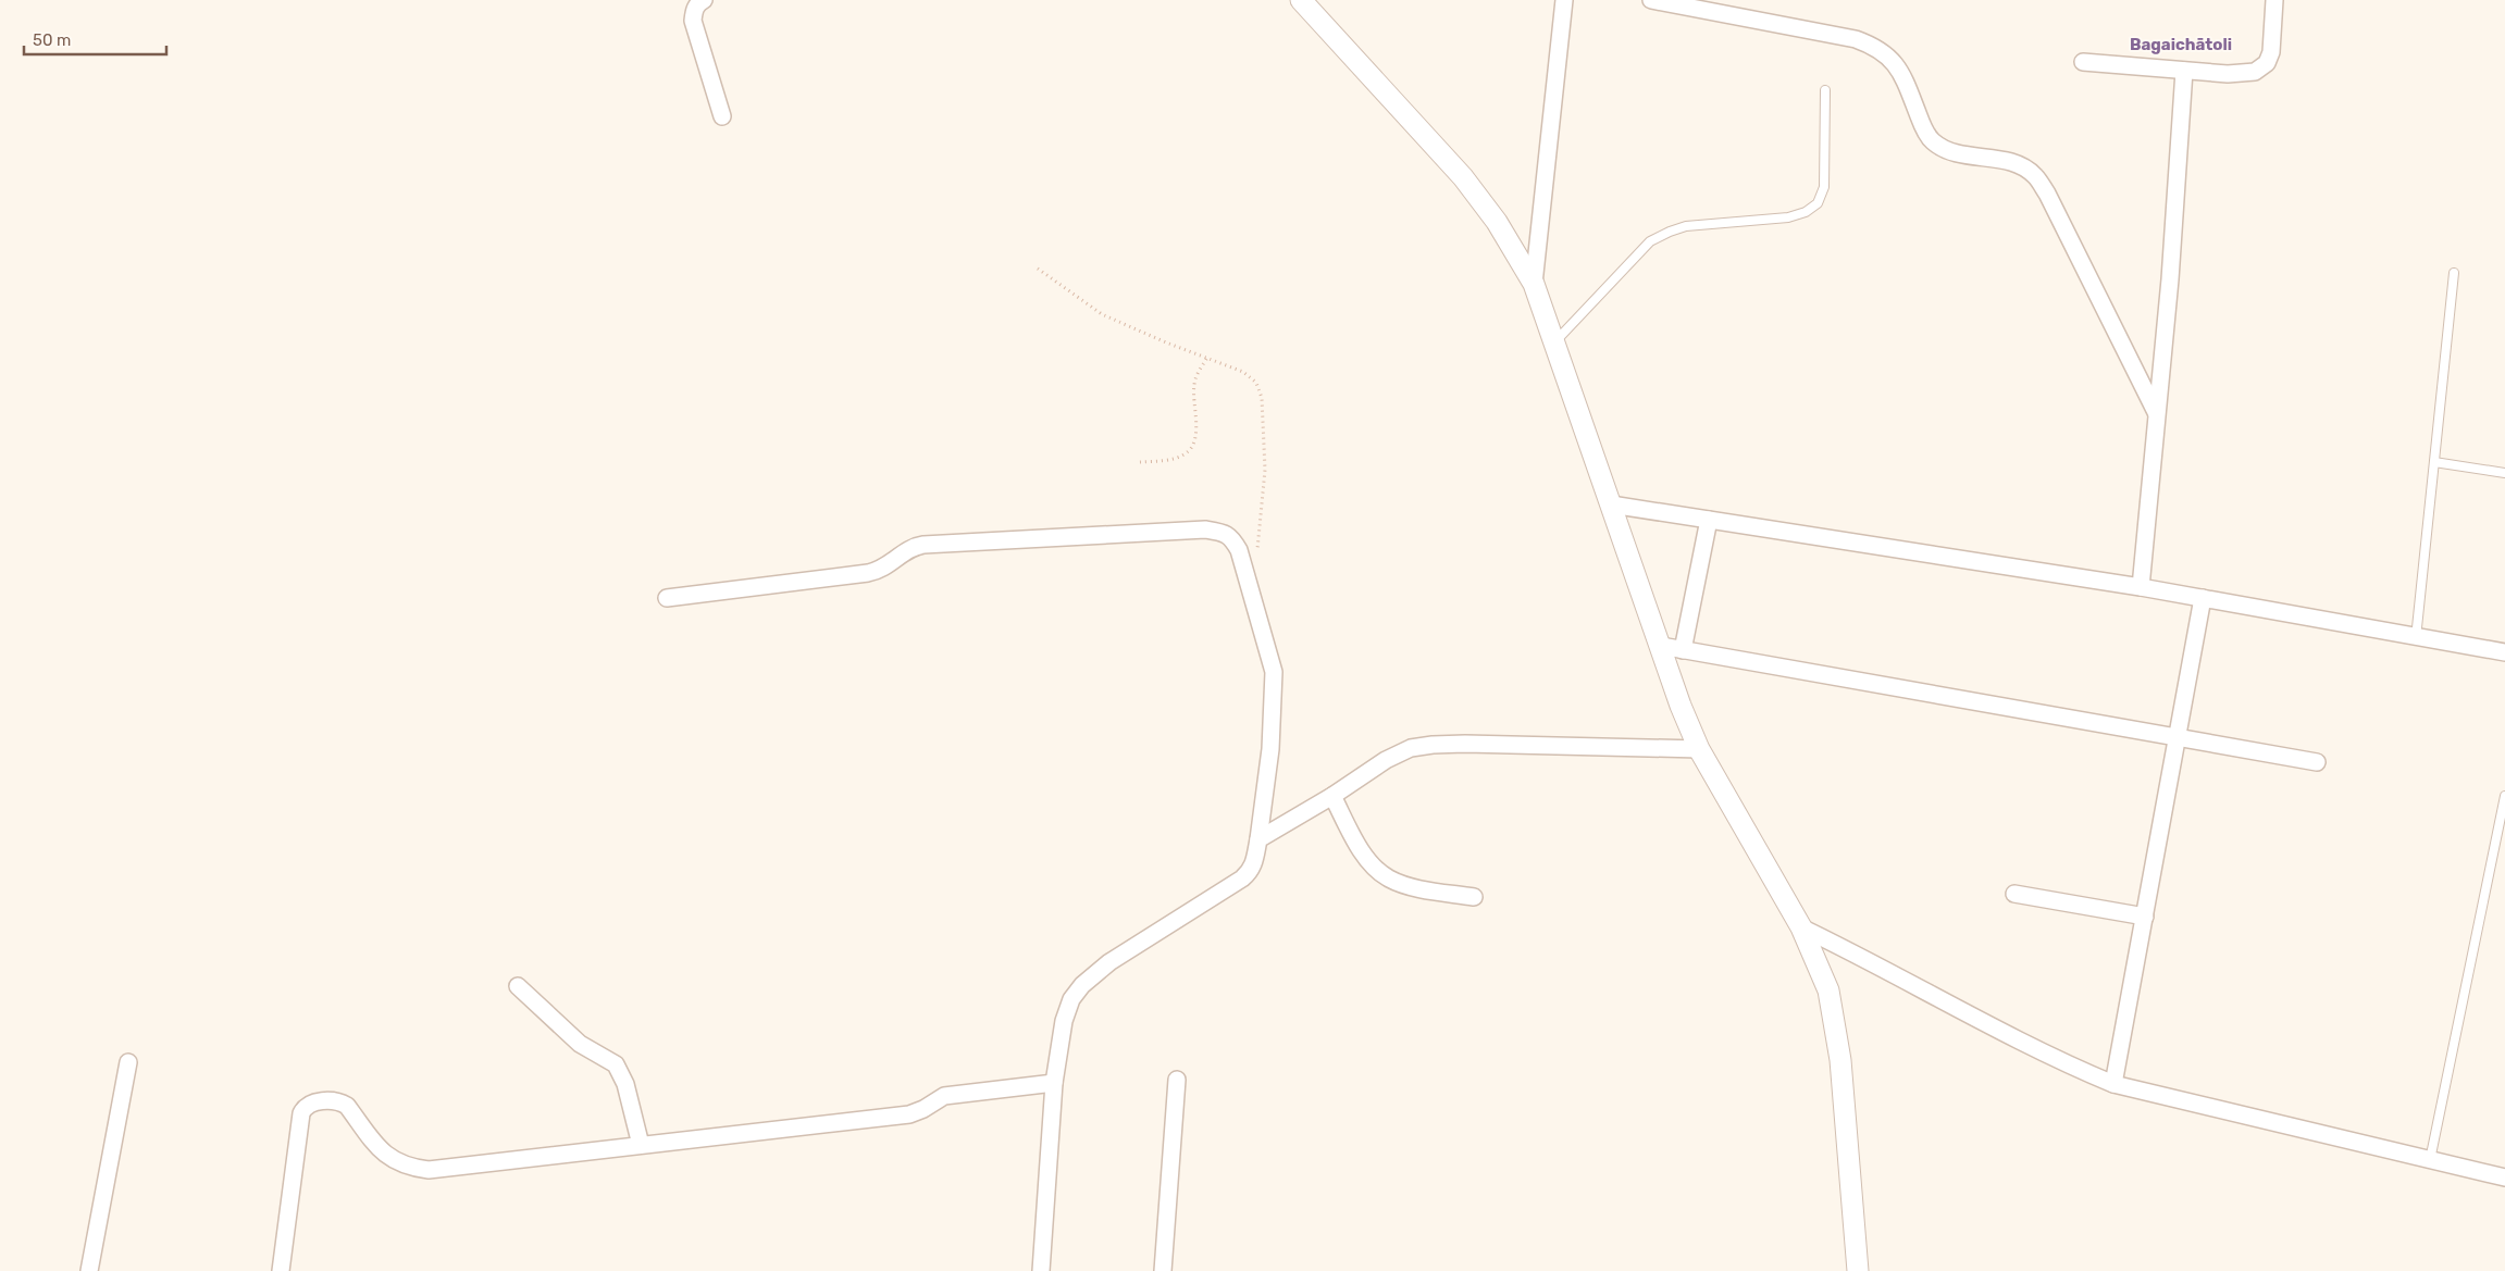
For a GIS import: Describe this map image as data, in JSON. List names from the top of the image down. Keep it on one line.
{"districts":["Bagaichātoli"],"scale_bar":"50 m"}
